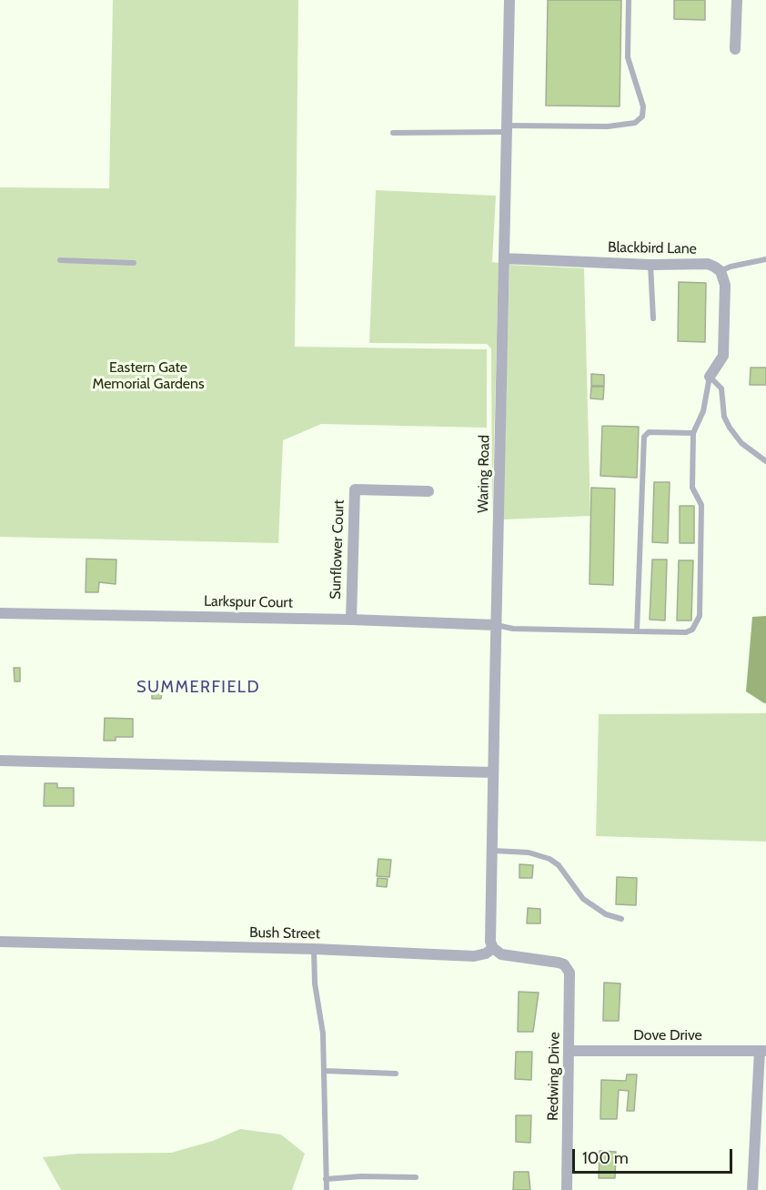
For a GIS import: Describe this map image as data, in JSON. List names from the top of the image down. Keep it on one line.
{"streets":{"street":["Blackbird Lane","Waring Road","Sunflower Court","Larkspur Court","Bush Street","Dove Drive","Redwing Drive"]},"crossings":[["Blackbird Lane","Waring Road"],["Waring Road","Larkspur Court"],["Waring Road","Bush Street"],["Waring Road","Redwing Drive"],["Sunflower Court","Larkspur Court"],["Bush Street","Redwing Drive"],["Dove Drive","Redwing Drive"]],"districts":["SUMMERFIELD"],"parks":["Eastern Gate Memorial Gardens"],"scale_bar":"100 m"}
